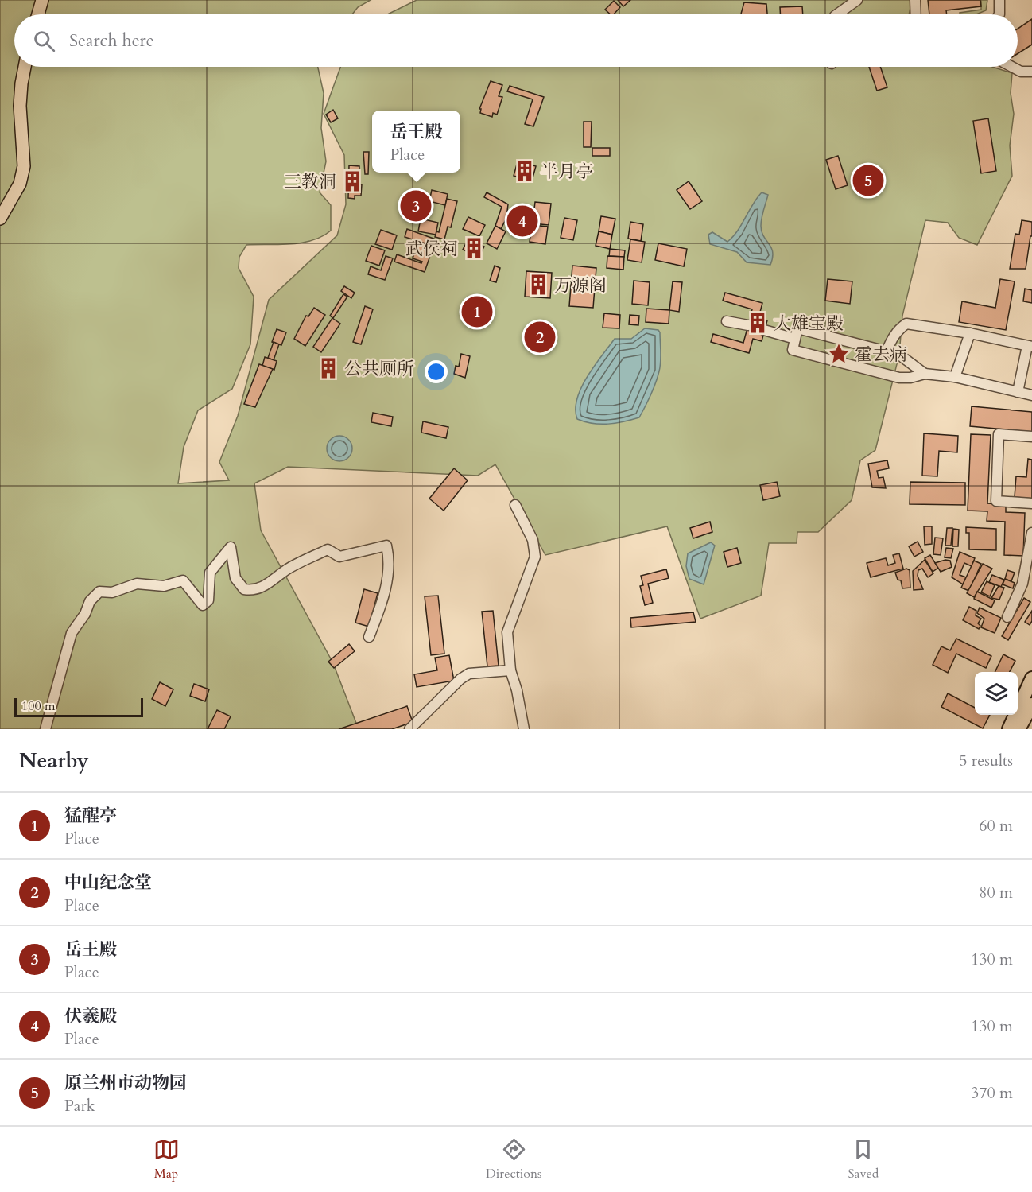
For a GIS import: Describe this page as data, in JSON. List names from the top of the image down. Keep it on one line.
{"places":{"building":["半月亭","三教洞","武侯祠","万源阁","大雄宝殿","公共厕所"],"place":["霍去病"]},"scale_bar":"100 m","page":{"search":"Search here","popup":["岳王殿","Place"],"pins":["5","3","4","1","2"],"scale":"100 m","heading":["Nearby","5 results"],"list":[{"mark":"1","name":"猛醒亭","note":"Place","value":"60 m"},{"mark":"2","name":"中山纪念堂","note":"Place","value":"80 m"},{"mark":"3","name":"岳王殿","note":"Place","value":"130 m"},{"mark":"4","name":"伏羲殿","note":"Place","value":"130 m"},{"mark":"5","name":"原兰州市动物园","note":"Park","value":"370 m"}],"nav":["Map","Directions","Saved"]}}
